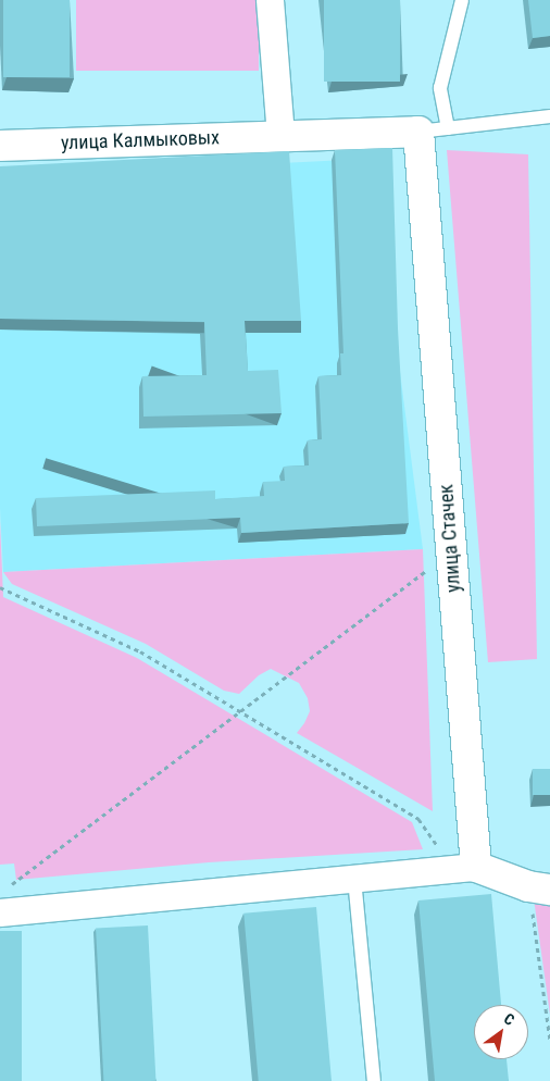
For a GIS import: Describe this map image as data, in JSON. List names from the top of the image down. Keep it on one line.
{"streets":{"street":["улица Калмыковых","улица Стачек"]},"crossings":[["улица Калмыковых","улица Стачек"]],"north":"top right"}
